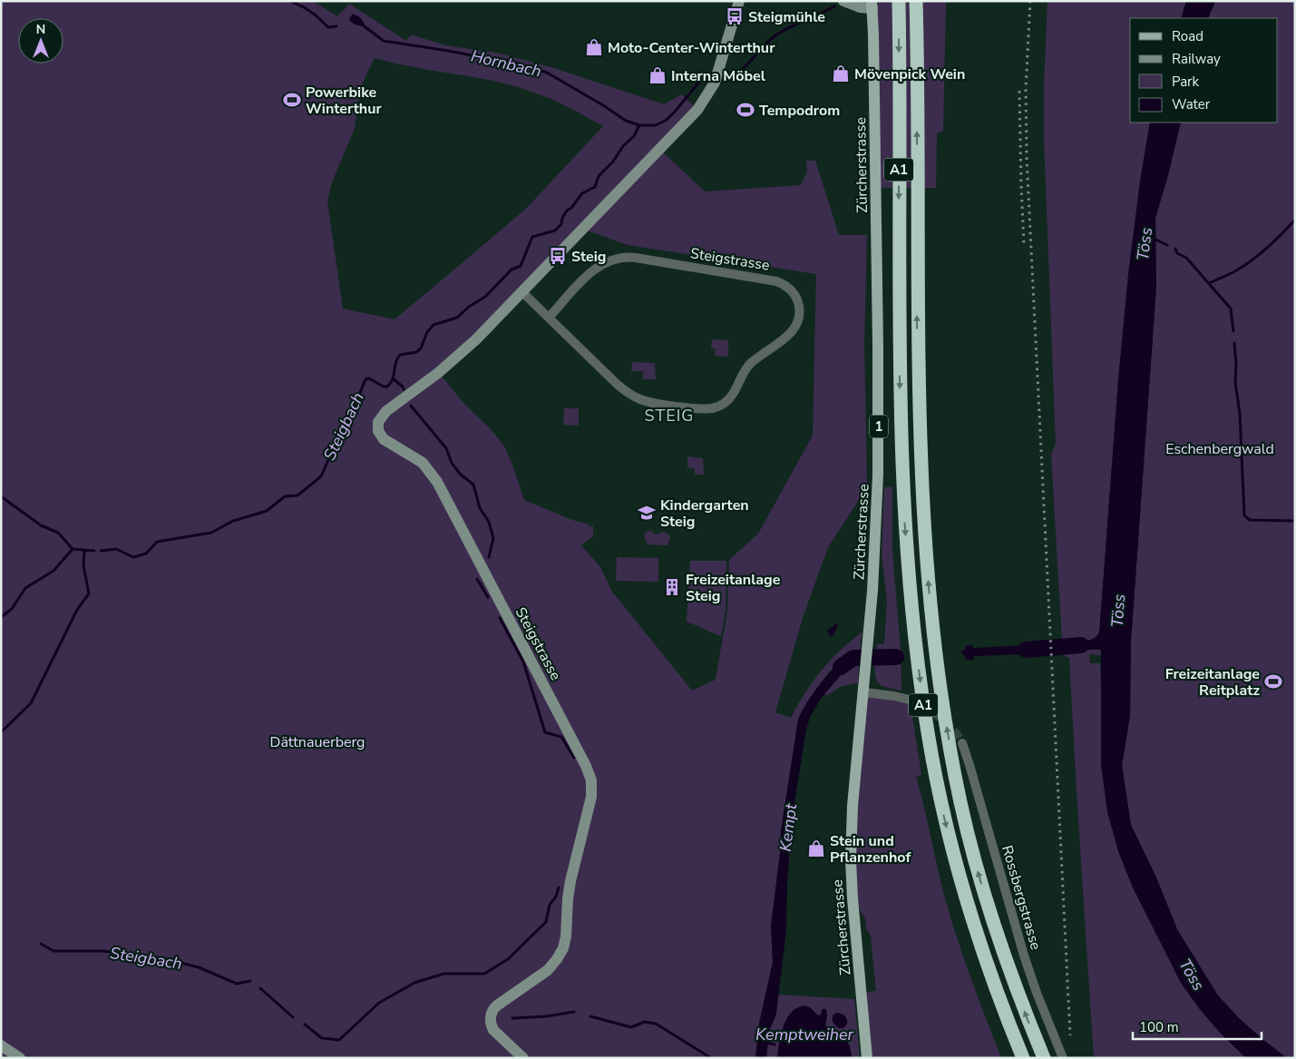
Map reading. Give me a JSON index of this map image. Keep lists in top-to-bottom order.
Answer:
{
  "streets": {
    "highway": ["A1"],
    "main road": ["Zürcherstrasse", "Steigstrasse", "1"],
    "street": ["Rossbergstrasse"]
  },
  "districts": ["STEIG"],
  "water": [
    "Hornbach",
    "Töss",
    "Steigbach",
    "Kempt",
    "Kemptweiher"
  ],
  "parks": ["Eschenbergwald", "Dättnauerberg"],
  "places": {
    "bus stop": ["Steigmühle", "Steig"],
    "shop": [
      "Moto-Center-Winterthur",
      "Mövenpick Wein",
      "Interna Möbel",
      "Stein und Pflanzenhof"
    ],
    "sports": ["Powerbike Winterthur", "Tempodrom", "Freizeitanlage Reitplatz"],
    "school or university": ["Kindergarten Steig"],
    "building": ["Freizeitanlage Steig"]
  },
  "legend": [
    "Road",
    "Railway",
    "Park",
    "Water"
  ],
  "scale_bar": "100 m",
  "north": "top"
}
